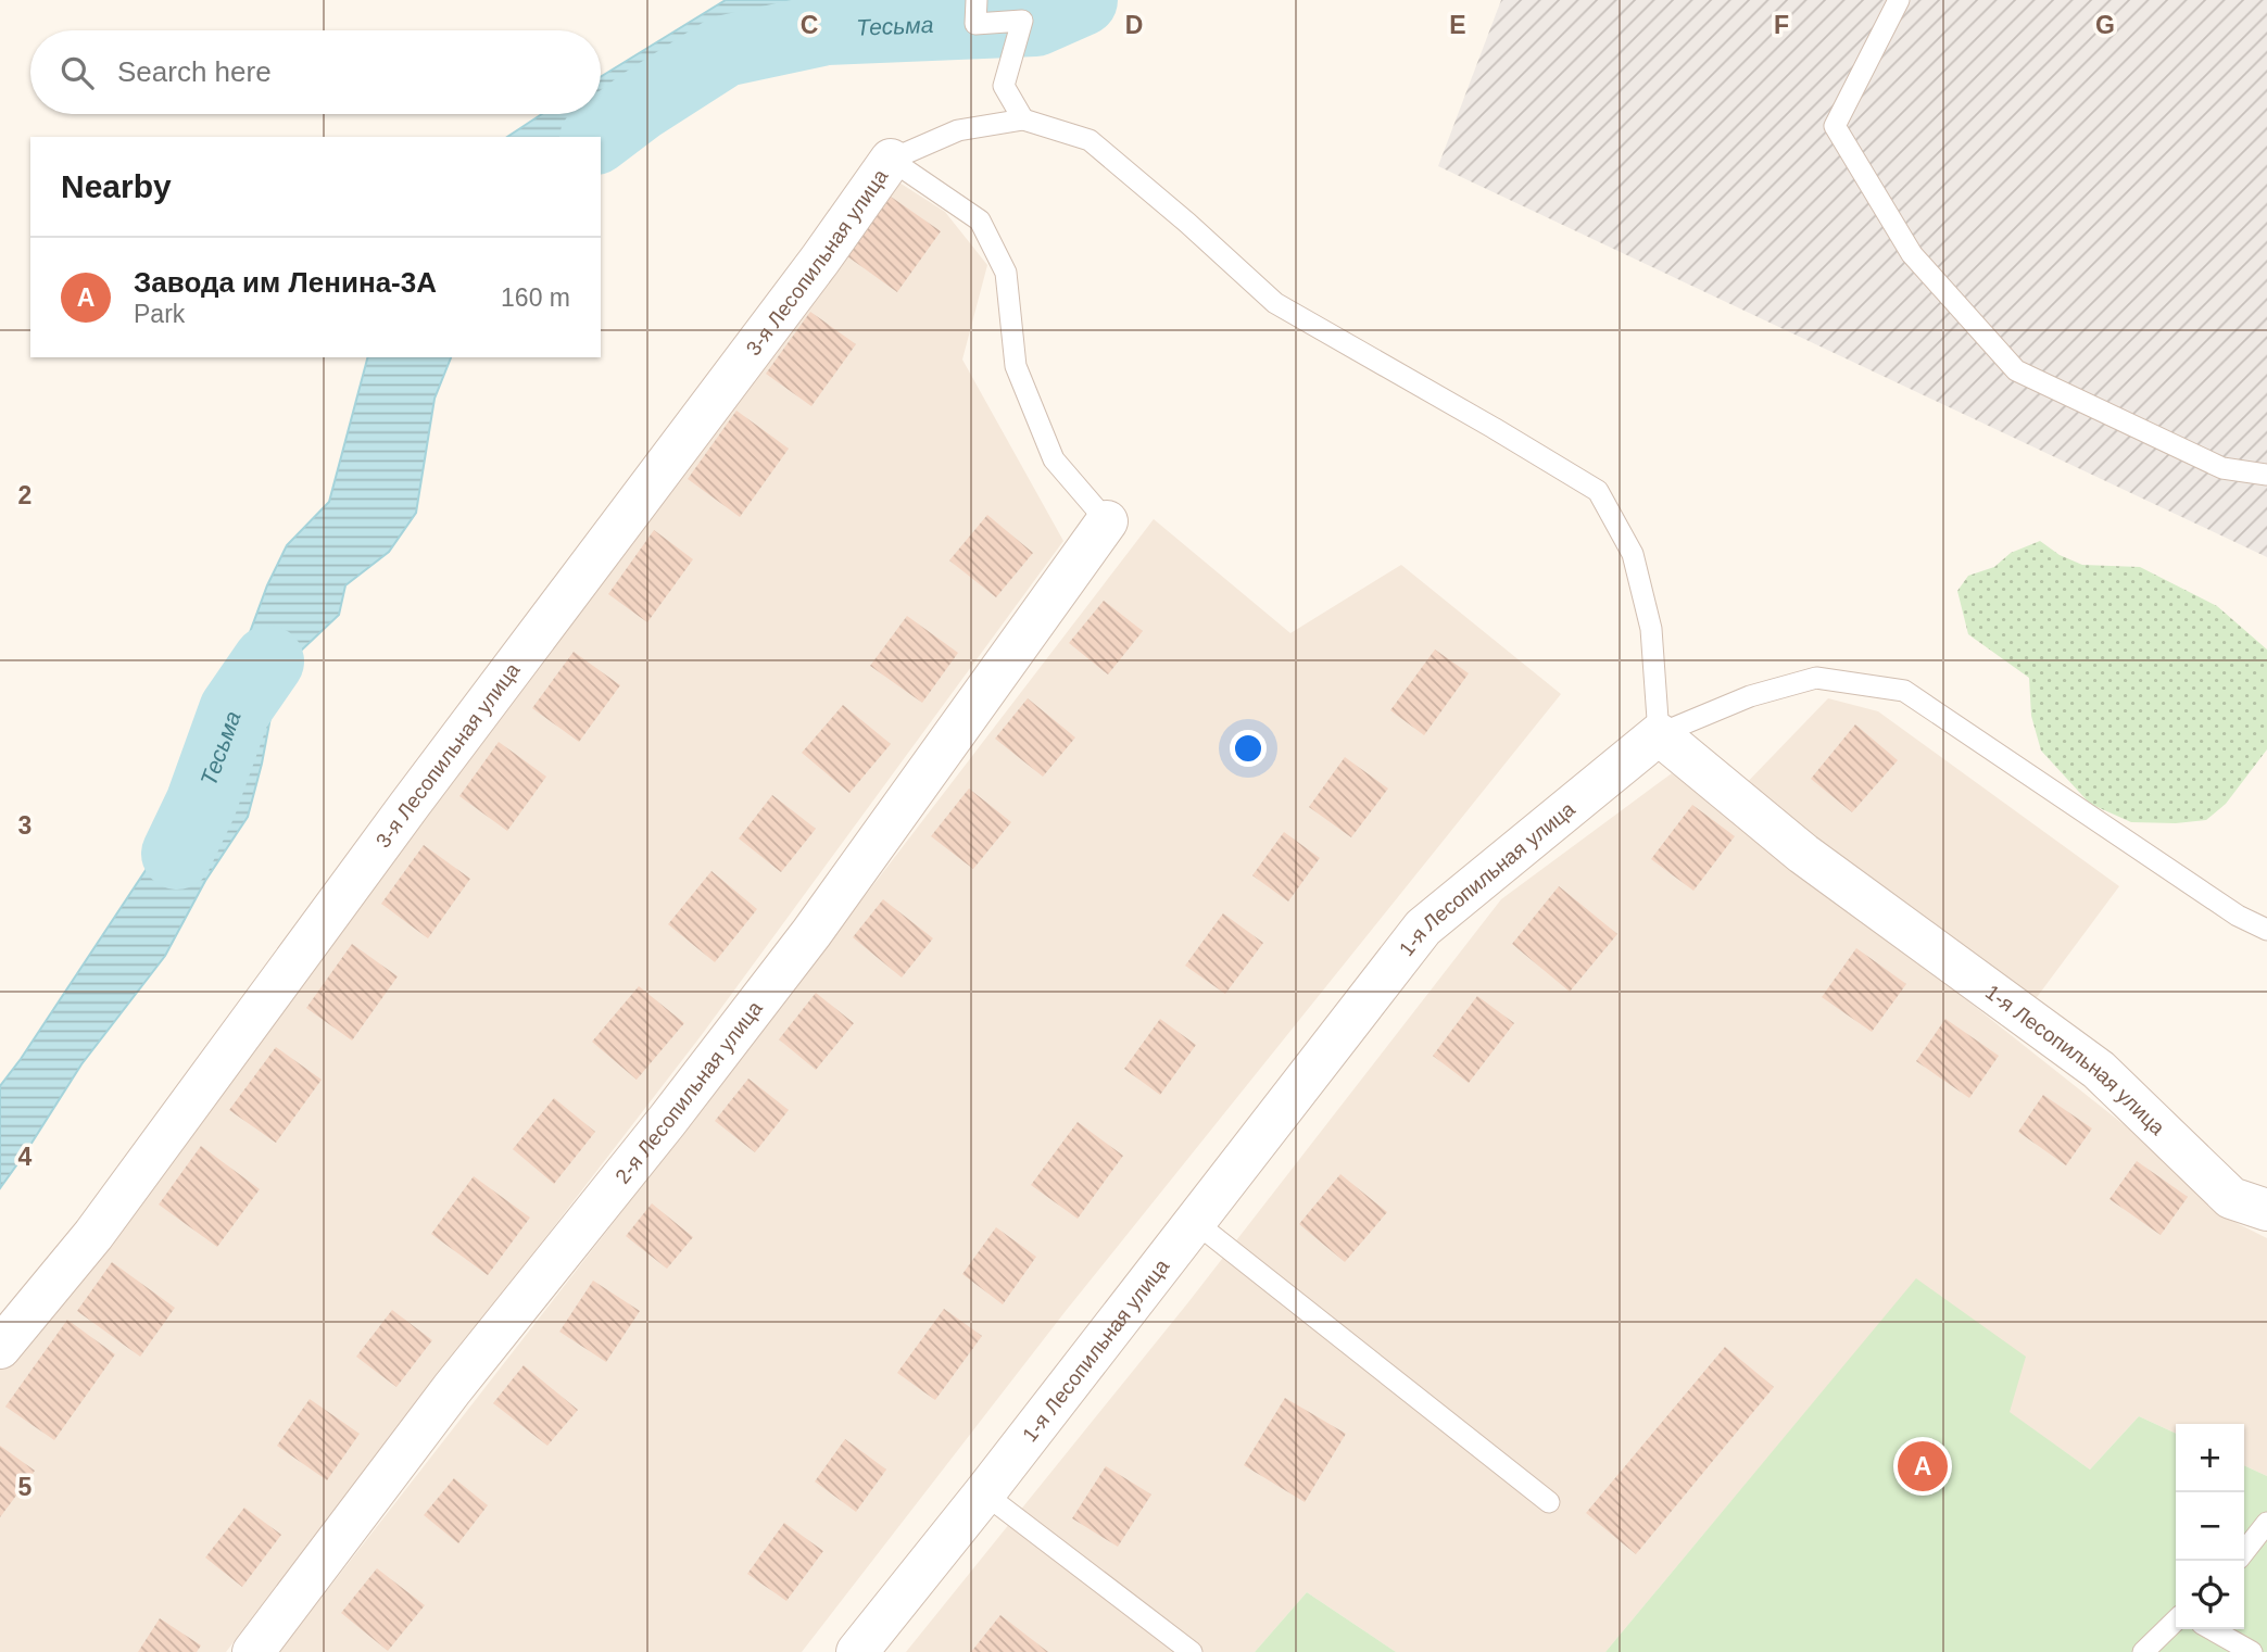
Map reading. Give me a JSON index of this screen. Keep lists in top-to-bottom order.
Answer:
{
  "streets": {
    "street": ["3-я Лесопильная улица", "1-я Лесопильная улица", "2-я Лесопильная улица"]
  },
  "water": ["Тесьма"],
  "page": {
    "search": "Search here",
    "heading": "Nearby",
    "list": [
      {
        "mark": "A",
        "name": "Завода им Ленина-3А",
        "note": "Park",
        "value": "160 m"
      }
    ],
    "map_buttons": ["+", "−"],
    "pins": "A"
  },
  "grid": {
    "columns": [
      "C",
      "D",
      "E",
      "F",
      "G"
    ],
    "rows": [
      "2",
      "3",
      "4",
      "5"
    ]
  }
}
